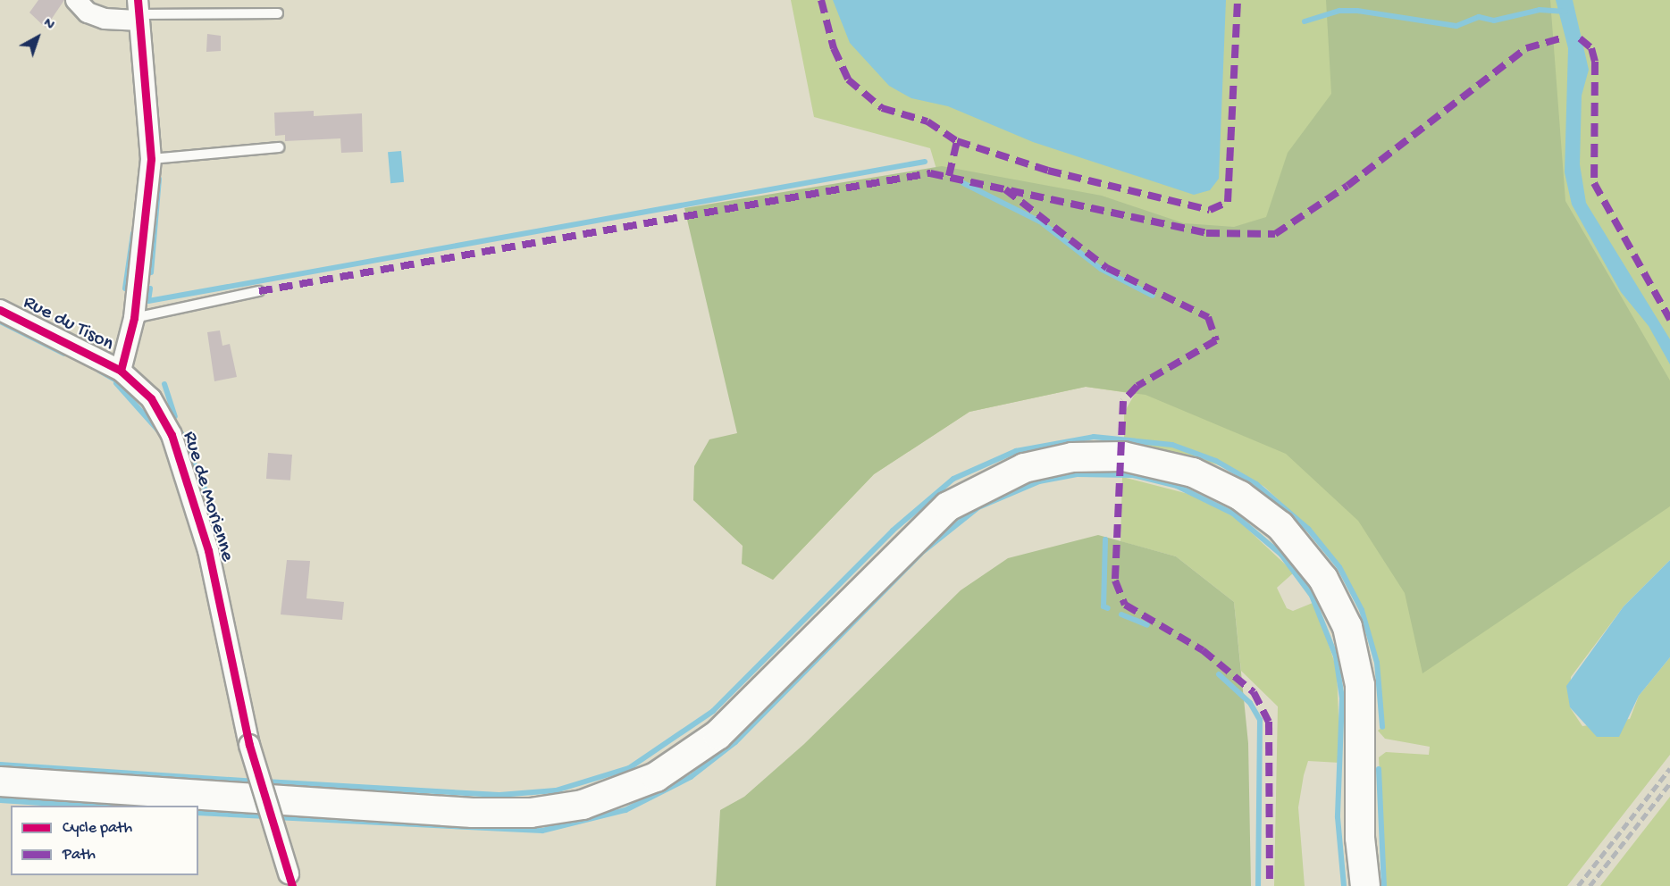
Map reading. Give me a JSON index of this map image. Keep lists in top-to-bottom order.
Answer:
{
  "streets": {
    "street": ["Rue du Tison", "Rue de Morienne"]
  },
  "crossings": [
    ["Rue du Tison", "Rue de Morienne"]
  ],
  "legend": ["Cycle path", "Path"],
  "north": "top right"
}
